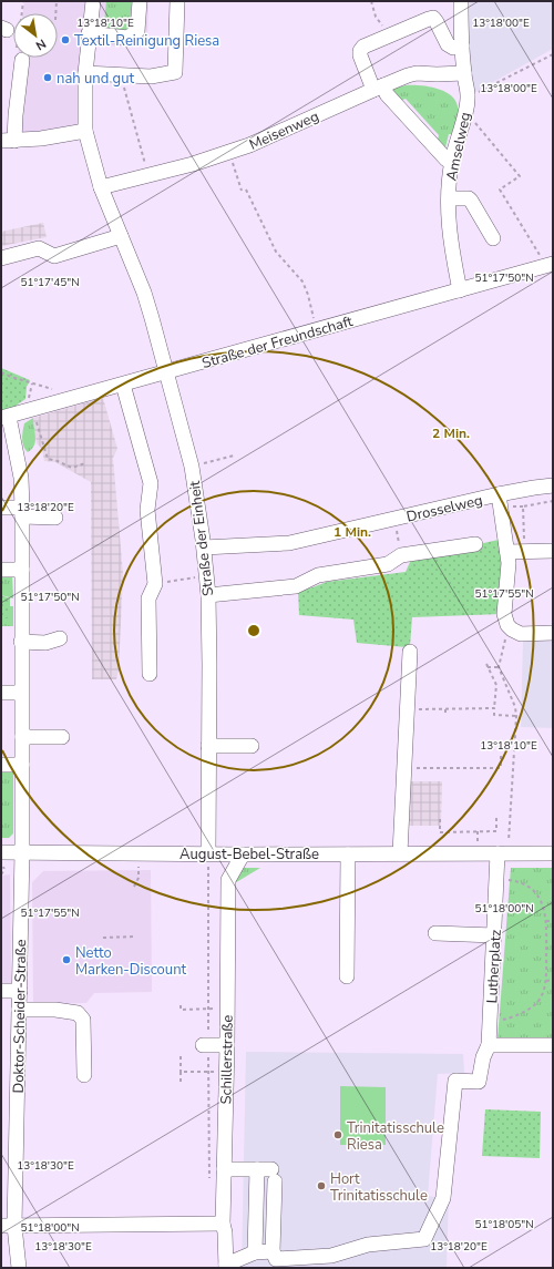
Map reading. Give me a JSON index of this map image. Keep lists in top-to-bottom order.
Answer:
{
  "streets": {
    "street": [
      "Meisenweg",
      "Amselweg",
      "Straße der Freundschaft",
      "Drosselweg",
      "Straße der Einheit",
      "August-Bebel-Straße",
      "Lutherplatz",
      "Doktor-Scheider-Straße",
      "Schillerstraße"
    ]
  },
  "crossings": [
    ["Meisenweg", "Amselweg"],
    ["Meisenweg", "Straße der Einheit"],
    ["Amselweg", "Straße der Freundschaft"],
    ["Straße der Freundschaft", "Straße der Einheit"],
    ["Straße der Freundschaft", "Doktor-Scheider-Straße"],
    ["Drosselweg", "Straße der Einheit"],
    ["Straße der Einheit", "August-Bebel-Straße"],
    ["August-Bebel-Straße", "Lutherplatz"],
    ["August-Bebel-Straße", "Doktor-Scheider-Straße"],
    ["August-Bebel-Straße", "Schillerstraße"]
  ],
  "places": [
    "Textil-Reinigung Riesa",
    "nah und gut",
    "Netto Marken-Discount",
    "Trinitatisschule Riesa",
    "Hort Trinitatisschule"
  ],
  "north": "bottom right",
  "coordinates": [
    "13°18'10\"E",
    "13°18'00\"E",
    "51°17'50\"N",
    "51°17'45\"N",
    "13°18'20\"E",
    "51°17'55\"N",
    "51°18'00\"N",
    "13°18'30\"E",
    "51°18'05\"N"
  ],
  "rings": ["2 Min.", "1 Min."]
}
